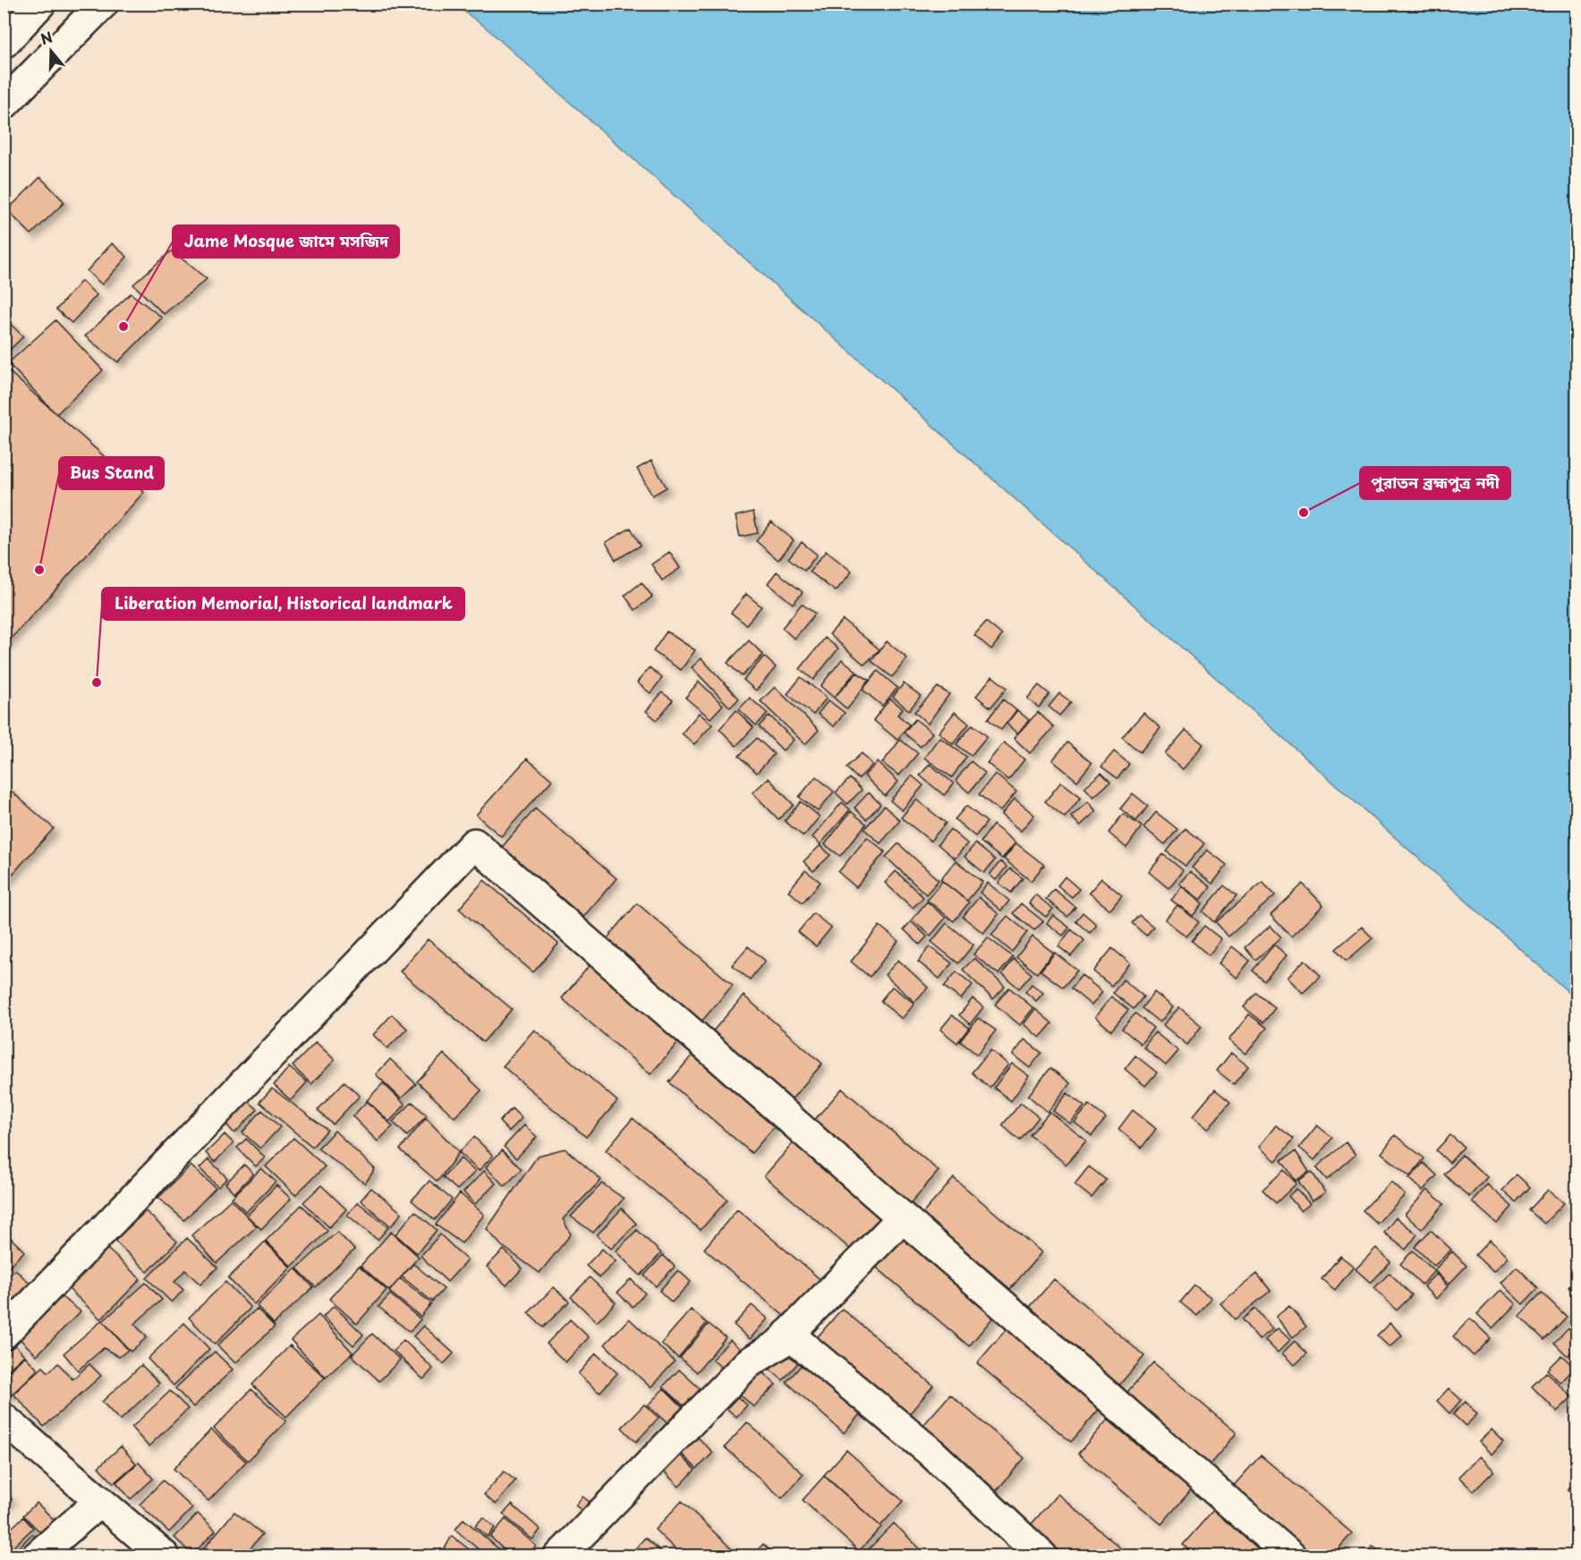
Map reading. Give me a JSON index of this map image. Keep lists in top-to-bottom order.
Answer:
{
  "places": [
    "Jame Mosque জামে মসজিদ",
    "পুরাতন ব্রহ্মপুত্র নদী",
    "Bus Stand",
    "Liberation Memorial, Historical landmark"
  ],
  "north": "top"
}
